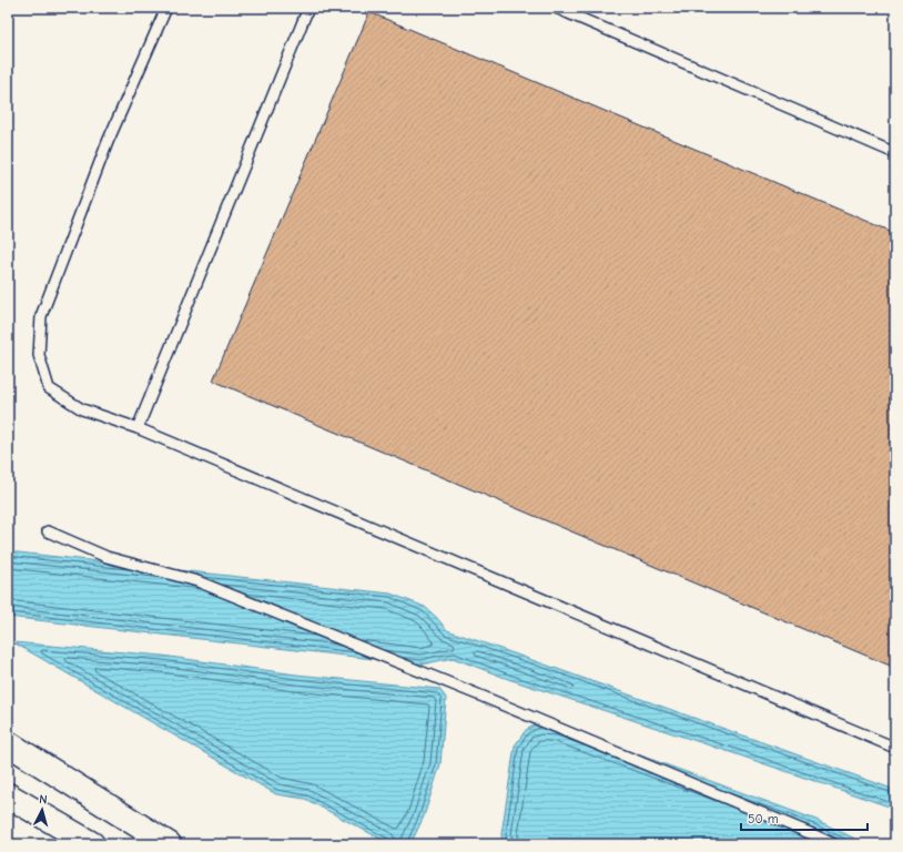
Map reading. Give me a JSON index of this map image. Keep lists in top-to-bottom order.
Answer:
{
  "scale_bar": "50 m",
  "north": "top"
}
